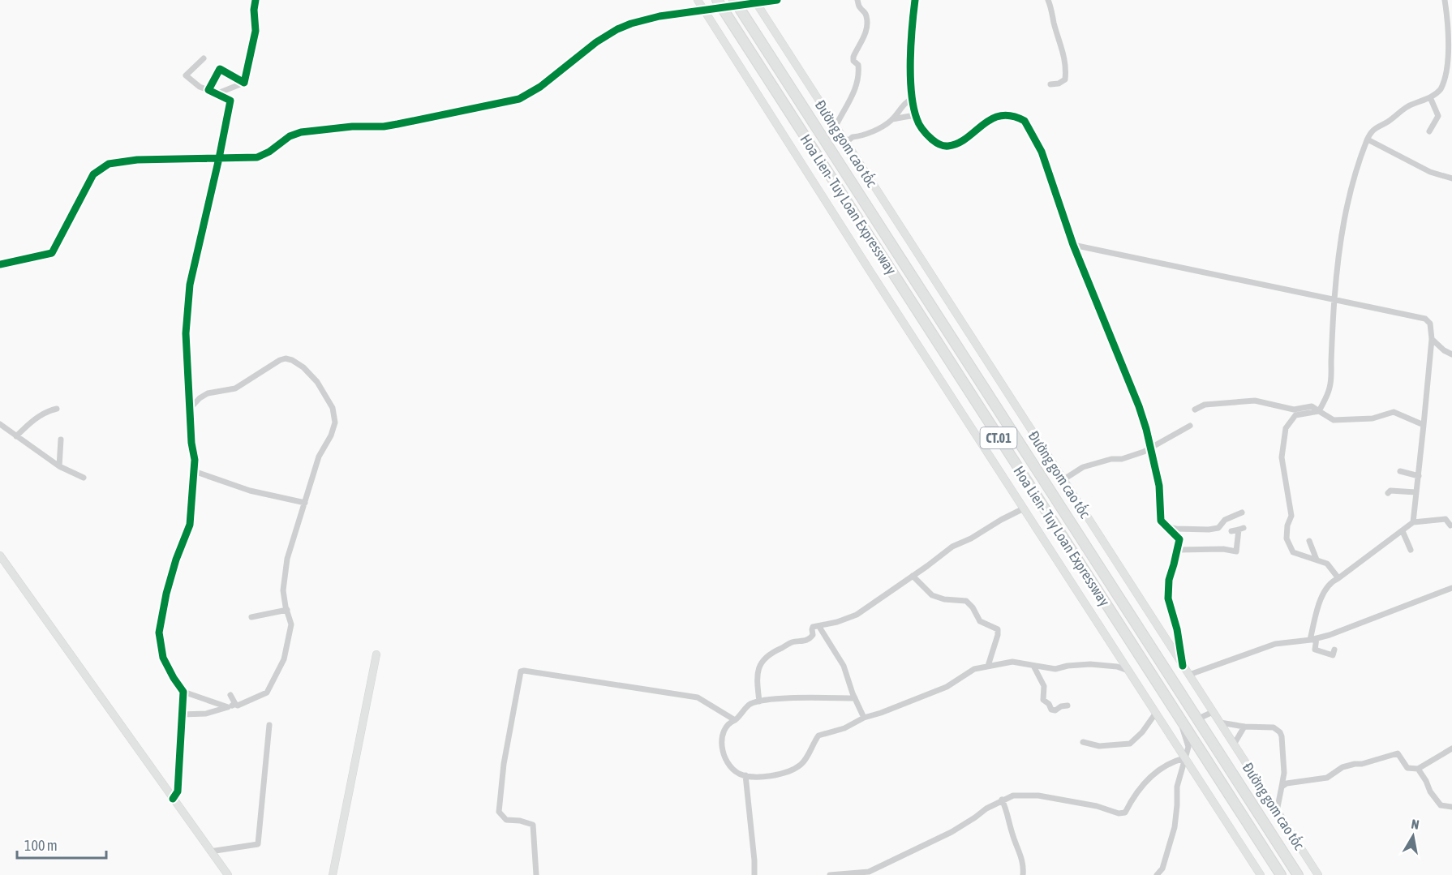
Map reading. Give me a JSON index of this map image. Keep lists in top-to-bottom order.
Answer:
{
  "streets": {
    "highway": ["Hoa Lien- Tuy Loan Expressway", "CT.01"],
    "main road": ["Đường gom cao tốc"]
  },
  "scale_bar": "100 m",
  "north": "top"
}
